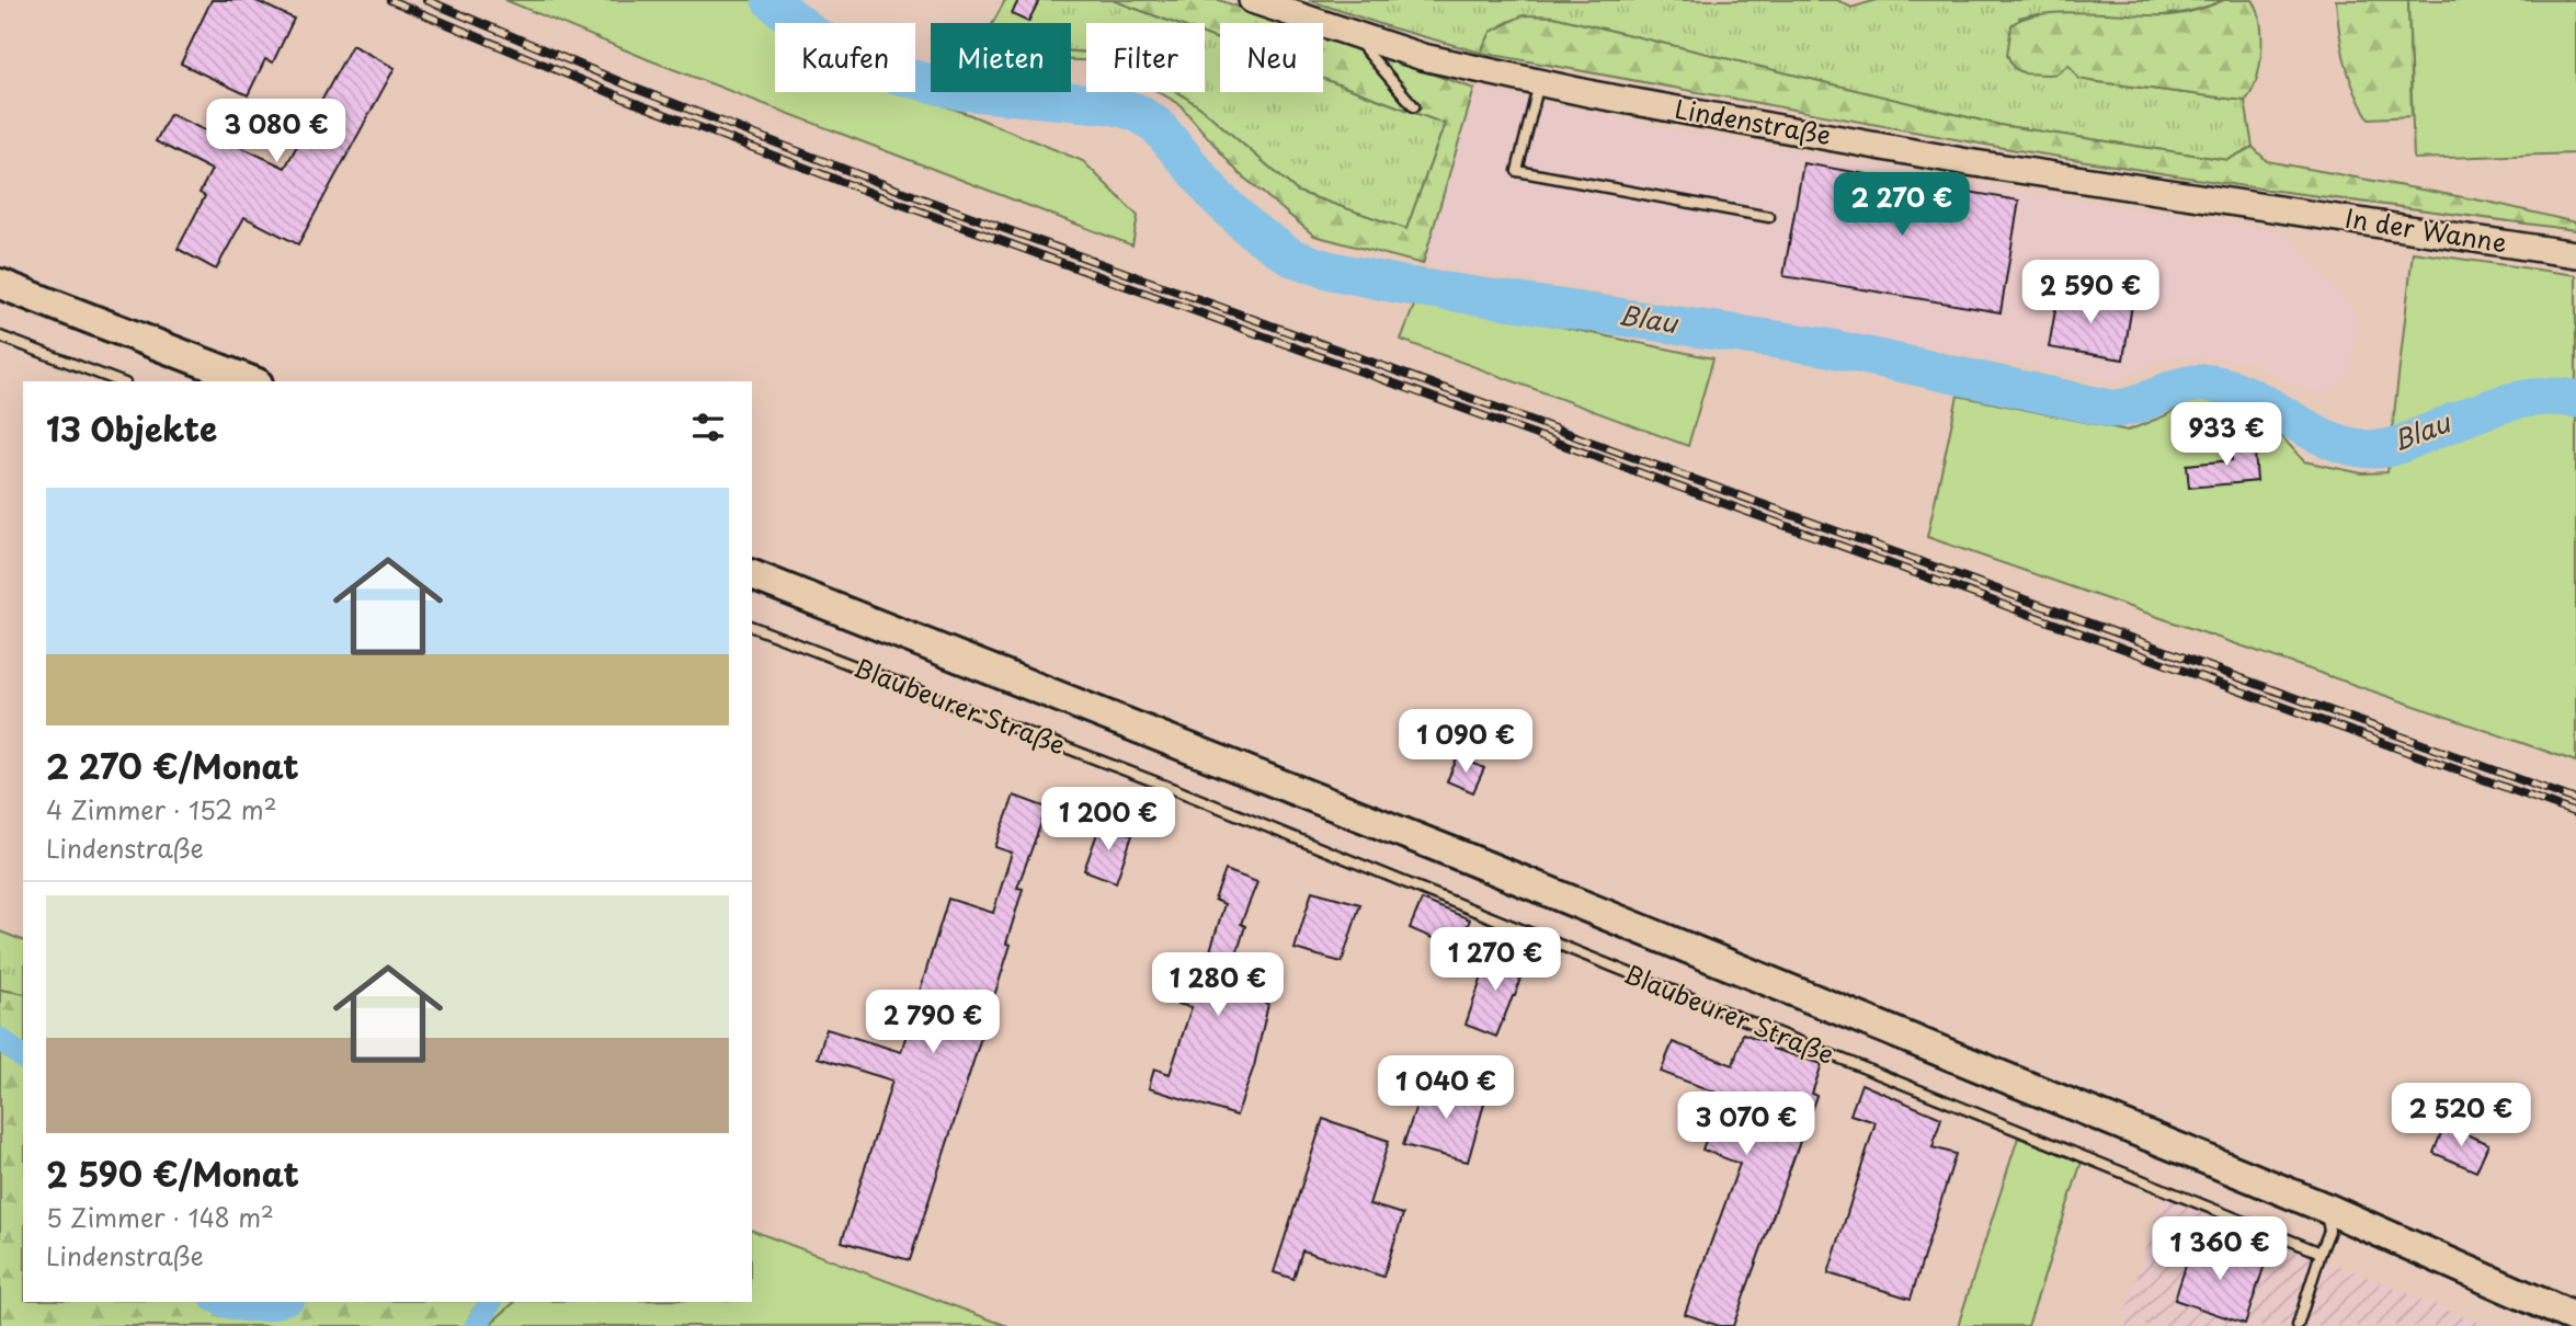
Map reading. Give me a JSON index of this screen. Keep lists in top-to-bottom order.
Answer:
{
  "streets": {
    "main road": ["Blaubeurer Straße"],
    "street": ["Lindenstraße", "In der Wanne"]
  },
  "crossings": [
    ["Lindenstraße", "In der Wanne"]
  ],
  "water": ["Blau"],
  "page": {
    "chip": [
      "Kaufen",
      "Mieten",
      "Filter",
      "Neu"
    ],
    "price": [
      "3 080 €",
      "2 270 €",
      "2 590 €",
      "933 €",
      "1 090 €",
      "1 200 €",
      "1 270 €",
      "1 280 €",
      "2 790 €",
      "1 040 €",
      "2 520 €",
      "3 070 €",
      "1 360 €"
    ],
    "heading": "13 Objekte",
    "list": [
      {
        "name": "2 270 €/Monat",
        "note": "4 Zimmer · 152 m² · Lindenstraße"
      },
      {
        "name": "2 590 €/Monat",
        "note": "5 Zimmer · 148 m² · Lindenstraße"
      }
    ]
  }
}
